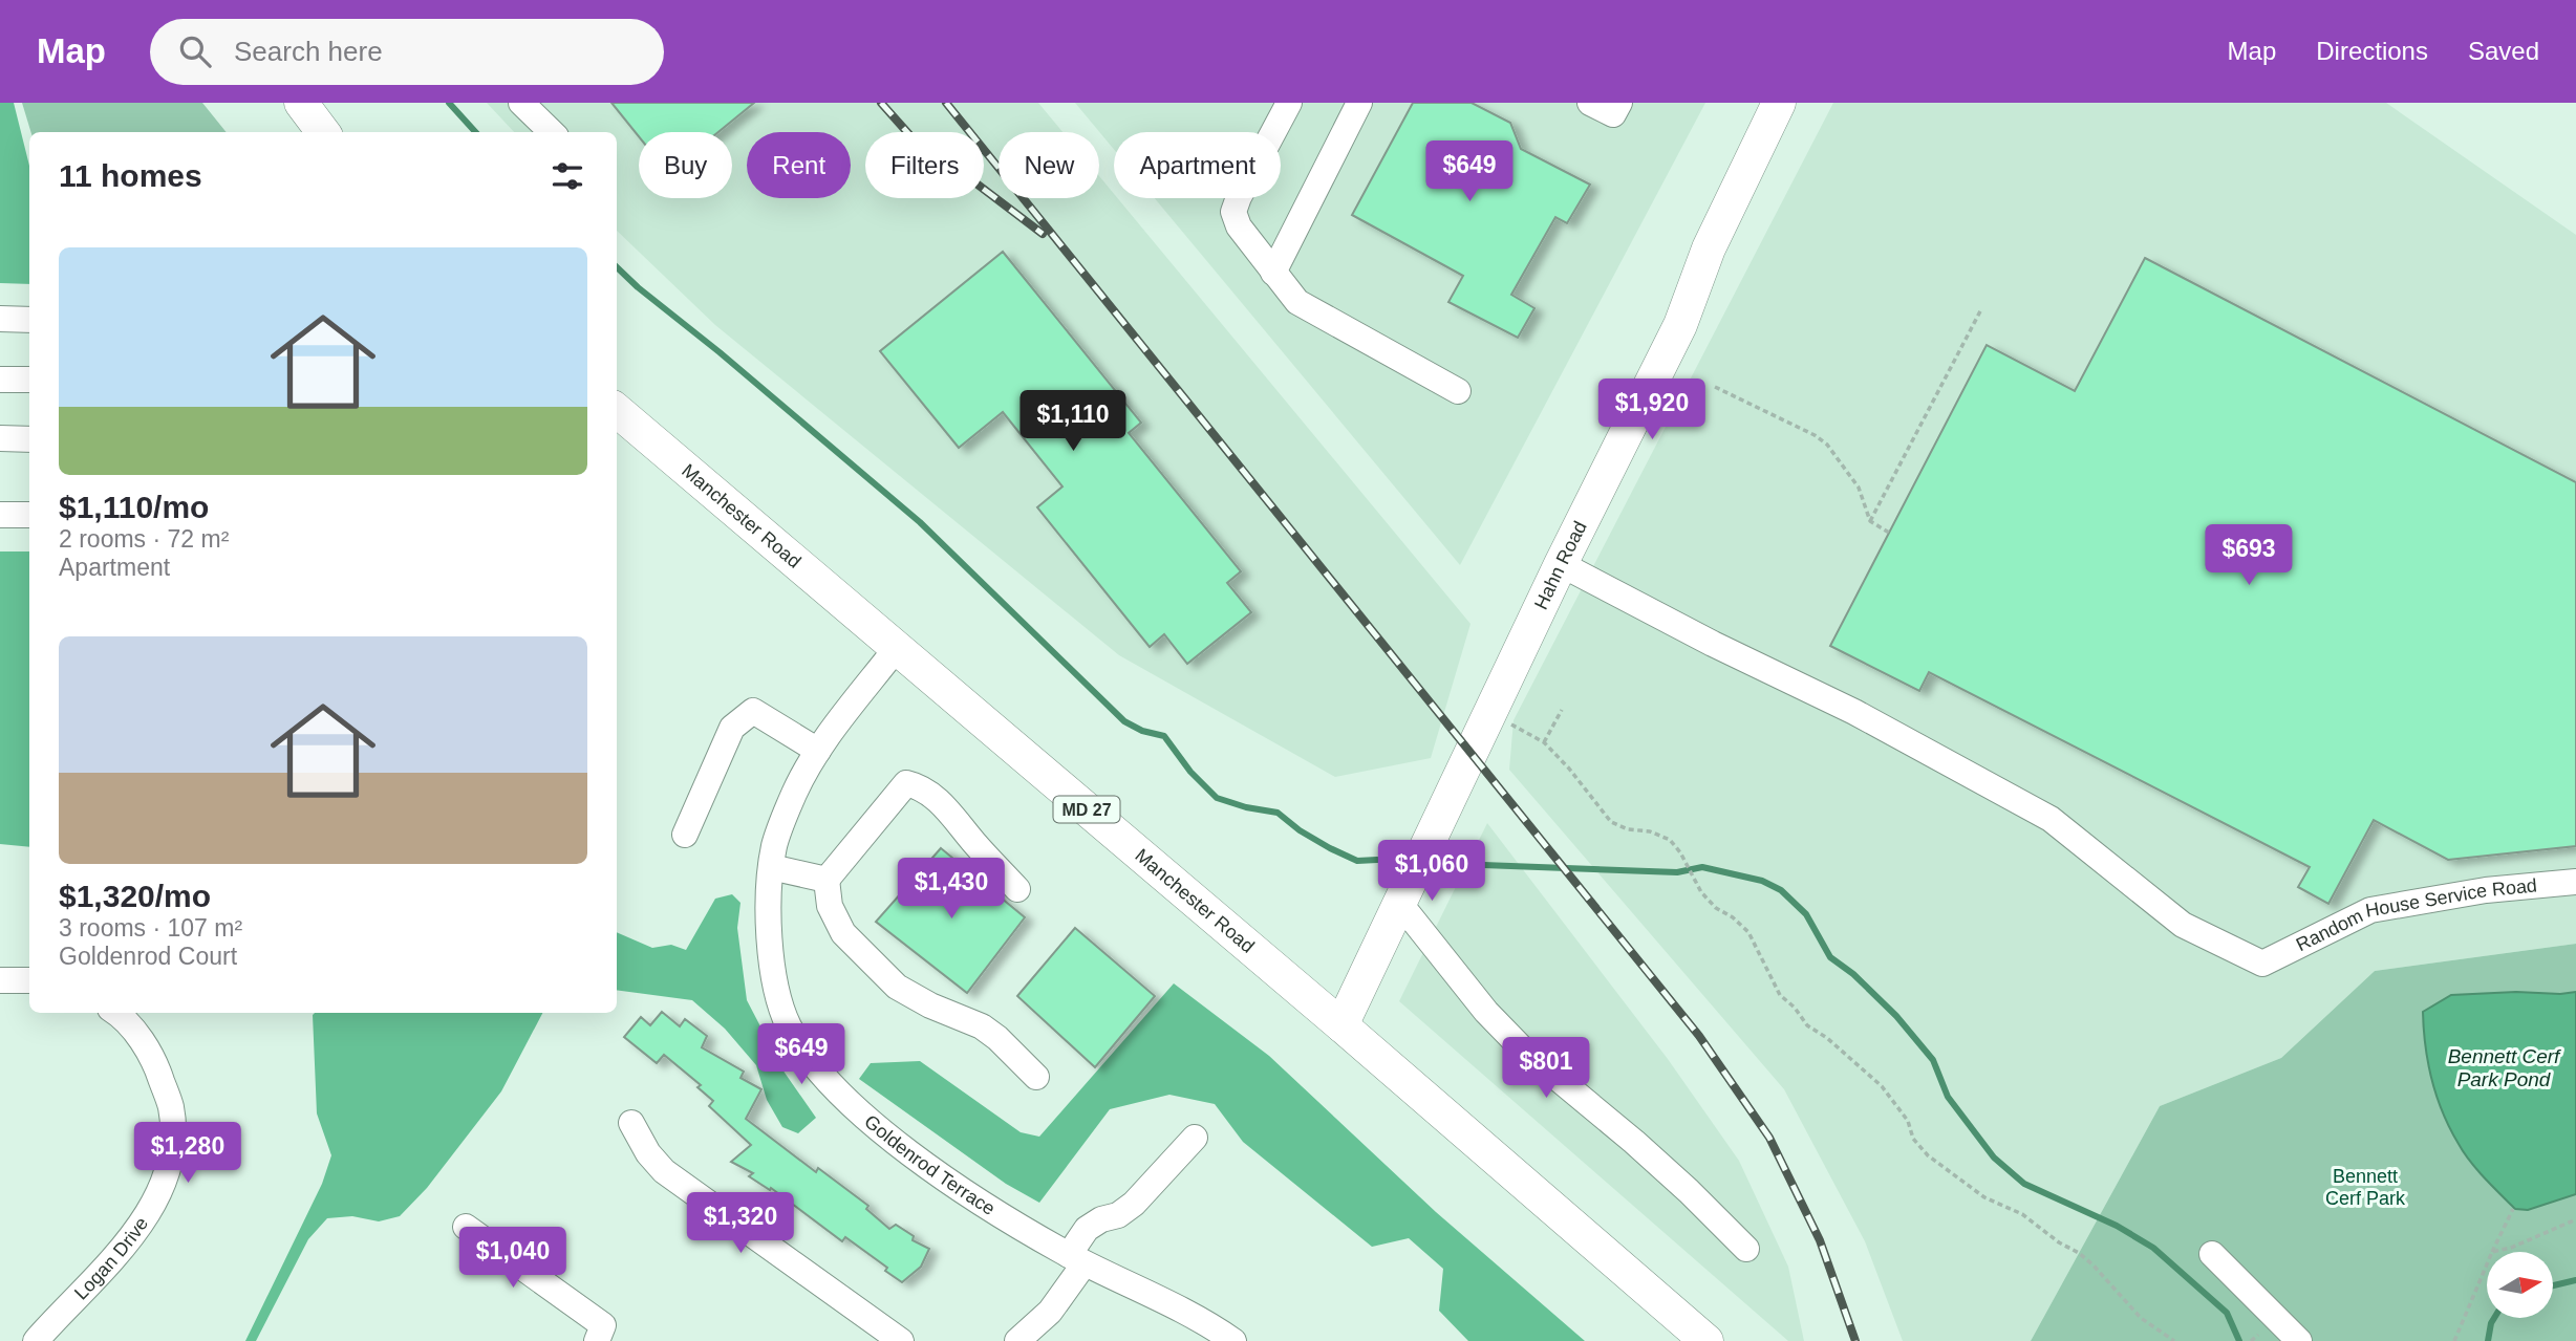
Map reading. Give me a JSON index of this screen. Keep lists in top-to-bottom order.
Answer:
{
  "streets": {
    "main road": ["Manchester Road", "Hahn Road", "MD 27"],
    "street": ["Random House Service Road", "Goldenrod Terrace", "Logan Drive"]
  },
  "crossings": [
    ["Manchester Road", "Hahn Road"],
    ["Manchester Road", "Goldenrod Terrace"],
    ["Hahn Road", "Random House Service Road"]
  ],
  "water": ["Bennett Cerf Park Pond"],
  "parks": ["Bennett Cerf Park"],
  "north": "right",
  "page": {
    "header": "Map",
    "search": "Search here",
    "nav": ["Map", "Directions", "Saved"],
    "chip": [
      "Buy",
      "Rent",
      "Filters",
      "New",
      "Apartment"
    ],
    "heading": "11 homes",
    "price": [
      "$649",
      "$1,920",
      "$1,110",
      "$693",
      "$1,060",
      "$1,430",
      "$649",
      "$801",
      "$1,280",
      "$1,320",
      "$1,040"
    ],
    "list": [
      {
        "name": "$1,110/mo",
        "note": "2 rooms · 72 m² · Apartment"
      },
      {
        "name": "$1,320/mo",
        "note": "3 rooms · 107 m² · Goldenrod Court"
      }
    ]
  }
}
